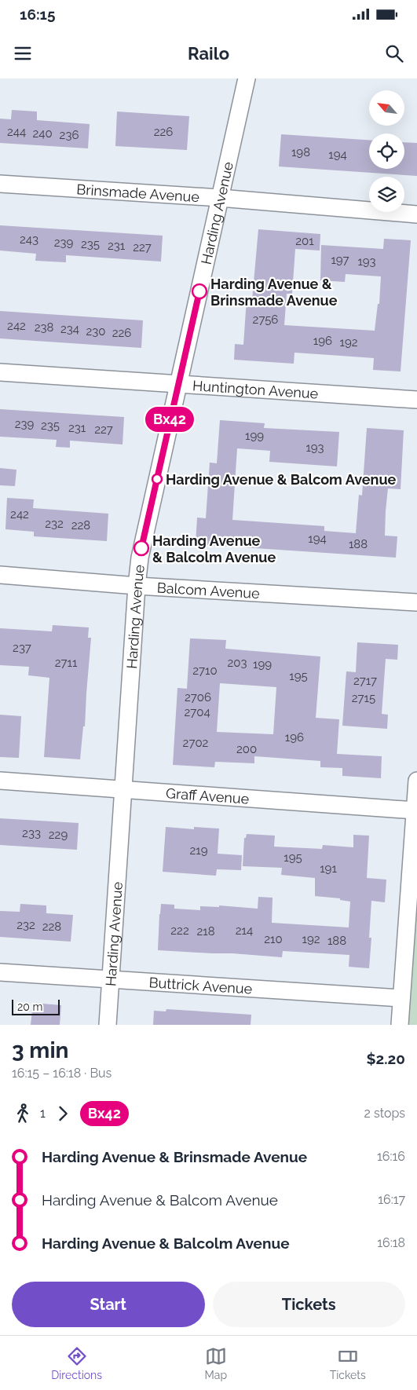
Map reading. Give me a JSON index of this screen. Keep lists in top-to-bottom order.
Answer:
{
  "streets": {
    "street": [
      "Brinsmade Avenue",
      "Harding Avenue",
      "Huntington Avenue",
      "Balcom Avenue",
      "Graff Avenue",
      "Buttrick Avenue"
    ]
  },
  "crossings": [
    ["Brinsmade Avenue", "Harding Avenue"],
    ["Harding Avenue", "Huntington Avenue"],
    ["Harding Avenue", "Balcom Avenue"],
    ["Harding Avenue", "Graff Avenue"],
    ["Harding Avenue", "Buttrick Avenue"]
  ],
  "places": ["Harding Avenue & Brinsmade Avenue", "Harding Avenue & Balcom Avenue", "Harding Avenue & Balcolm Avenue"],
  "lines": ["bus line Bx42"],
  "house_numbers": [
    "244",
    "226",
    "240",
    "236",
    "198",
    "194",
    "243",
    "201",
    "239",
    "235",
    "231",
    "227",
    "197",
    "193",
    "2756",
    "242",
    "238",
    "234",
    "230",
    "226",
    "196",
    "192",
    "239",
    "235",
    "231",
    "227",
    "199",
    "193",
    "242",
    "232",
    "228",
    "194",
    "188",
    "237",
    "2711",
    "203",
    "199",
    "2710",
    "195",
    "2717",
    "2706",
    "2715",
    "2704",
    "196",
    "2702",
    "200",
    "233",
    "229",
    "219",
    "195",
    "191",
    "232",
    "228",
    "222",
    "214",
    "218",
    "210",
    "192",
    "188"
  ],
  "scale_bar": "20 m",
  "north": "top left",
  "page": {
    "status": "16:15",
    "header": "Railo",
    "on_map": "Bx42",
    "scale": "20 m",
    "heading": ["3 min", "16:15 – 16:18 · Bus", "$2.20"],
    "legs": ["1", "Bx42", "2 stops"],
    "list": [
      {
        "name": "Harding Avenue & Brinsmade Avenue",
        "value": "16:16"
      },
      {
        "name": "Harding Avenue & Balcom Avenue",
        "value": "16:17"
      },
      {
        "name": "Harding Avenue & Balcolm Avenue",
        "value": "16:18"
      }
    ],
    "buttons": ["Start", "Tickets"],
    "tabs": ["Directions", "Map", "Tickets"]
  }
}
